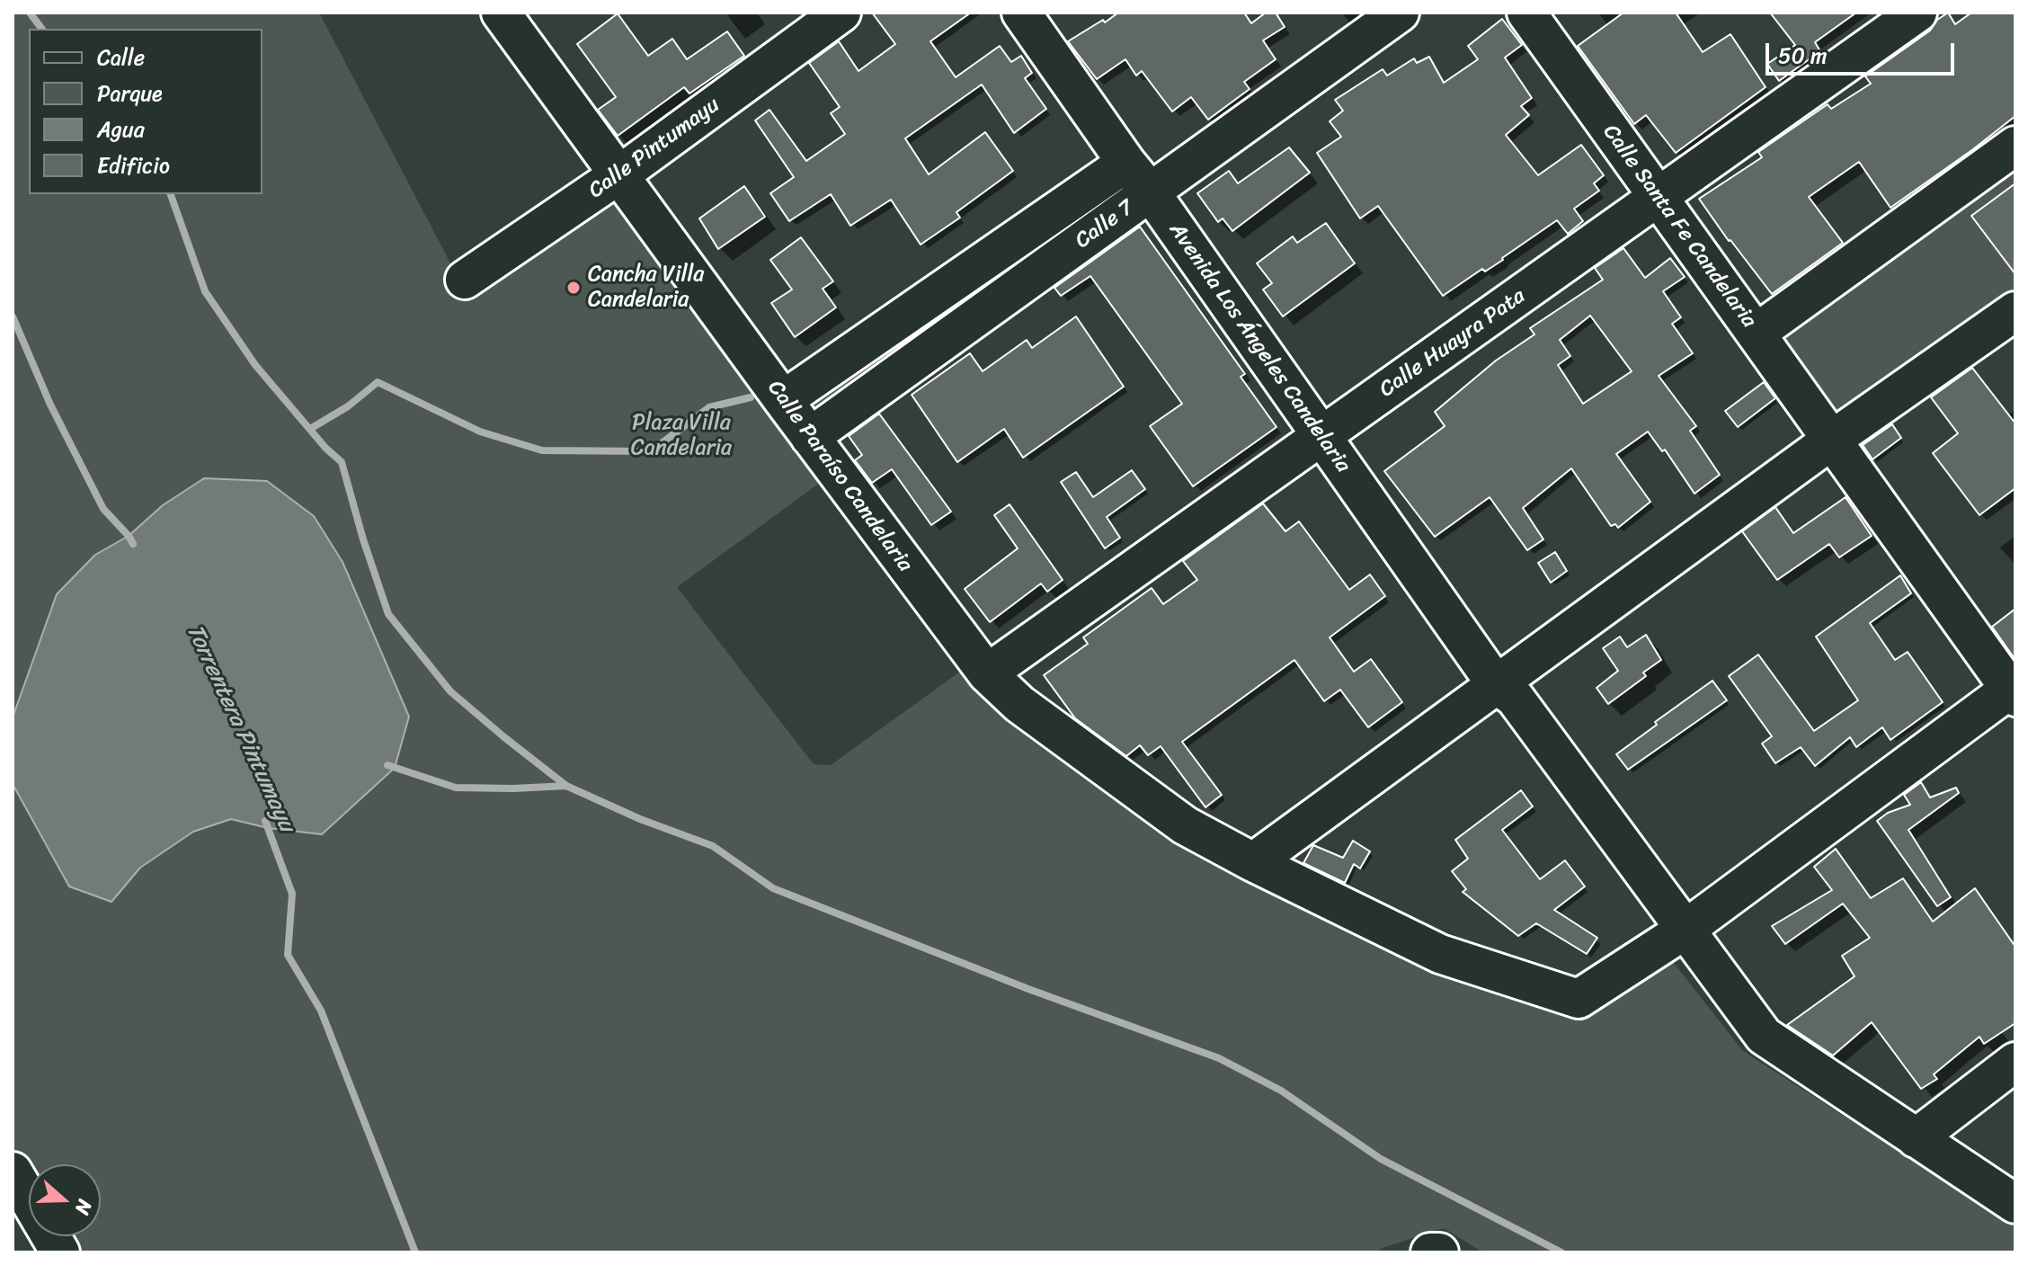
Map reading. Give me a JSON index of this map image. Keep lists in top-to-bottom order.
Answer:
{
  "streets": {
    "street": [
      "Calle Pintumayu",
      "Calle 7",
      "Calle Santa Fe Candelaria",
      "Calle Huayra Pata",
      "Avenida Los Ángeles Candelaria",
      "Calle Paraíso Candelaria"
    ]
  },
  "crossings": [
    ["Calle Pintumayu", "Calle Paraíso Candelaria"],
    ["Calle 7", "Avenida Los Ángeles Candelaria"],
    ["Calle 7", "Calle Paraíso Candelaria"],
    ["Calle Santa Fe Candelaria", "Calle Huayra Pata"],
    ["Calle Huayra Pata", "Avenida Los Ángeles Candelaria"],
    ["Calle Huayra Pata", "Calle Paraíso Candelaria"],
    ["Avenida Los Ángeles Candelaria", "Calle Paraíso Candelaria"]
  ],
  "water": ["Torrentera Pintumayu"],
  "parks": ["Plaza Villa Candelaria"],
  "places": ["Cancha Villa Candelaria"],
  "legend": [
    "Calle",
    "Parque",
    "Agua",
    "Edificio"
  ],
  "scale_bar": "50 m",
  "north": "right"
}
